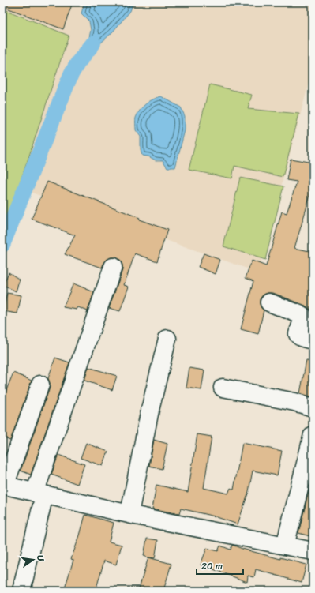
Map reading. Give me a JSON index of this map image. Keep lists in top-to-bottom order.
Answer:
{
  "scale_bar": "20 m",
  "north": "right"
}
